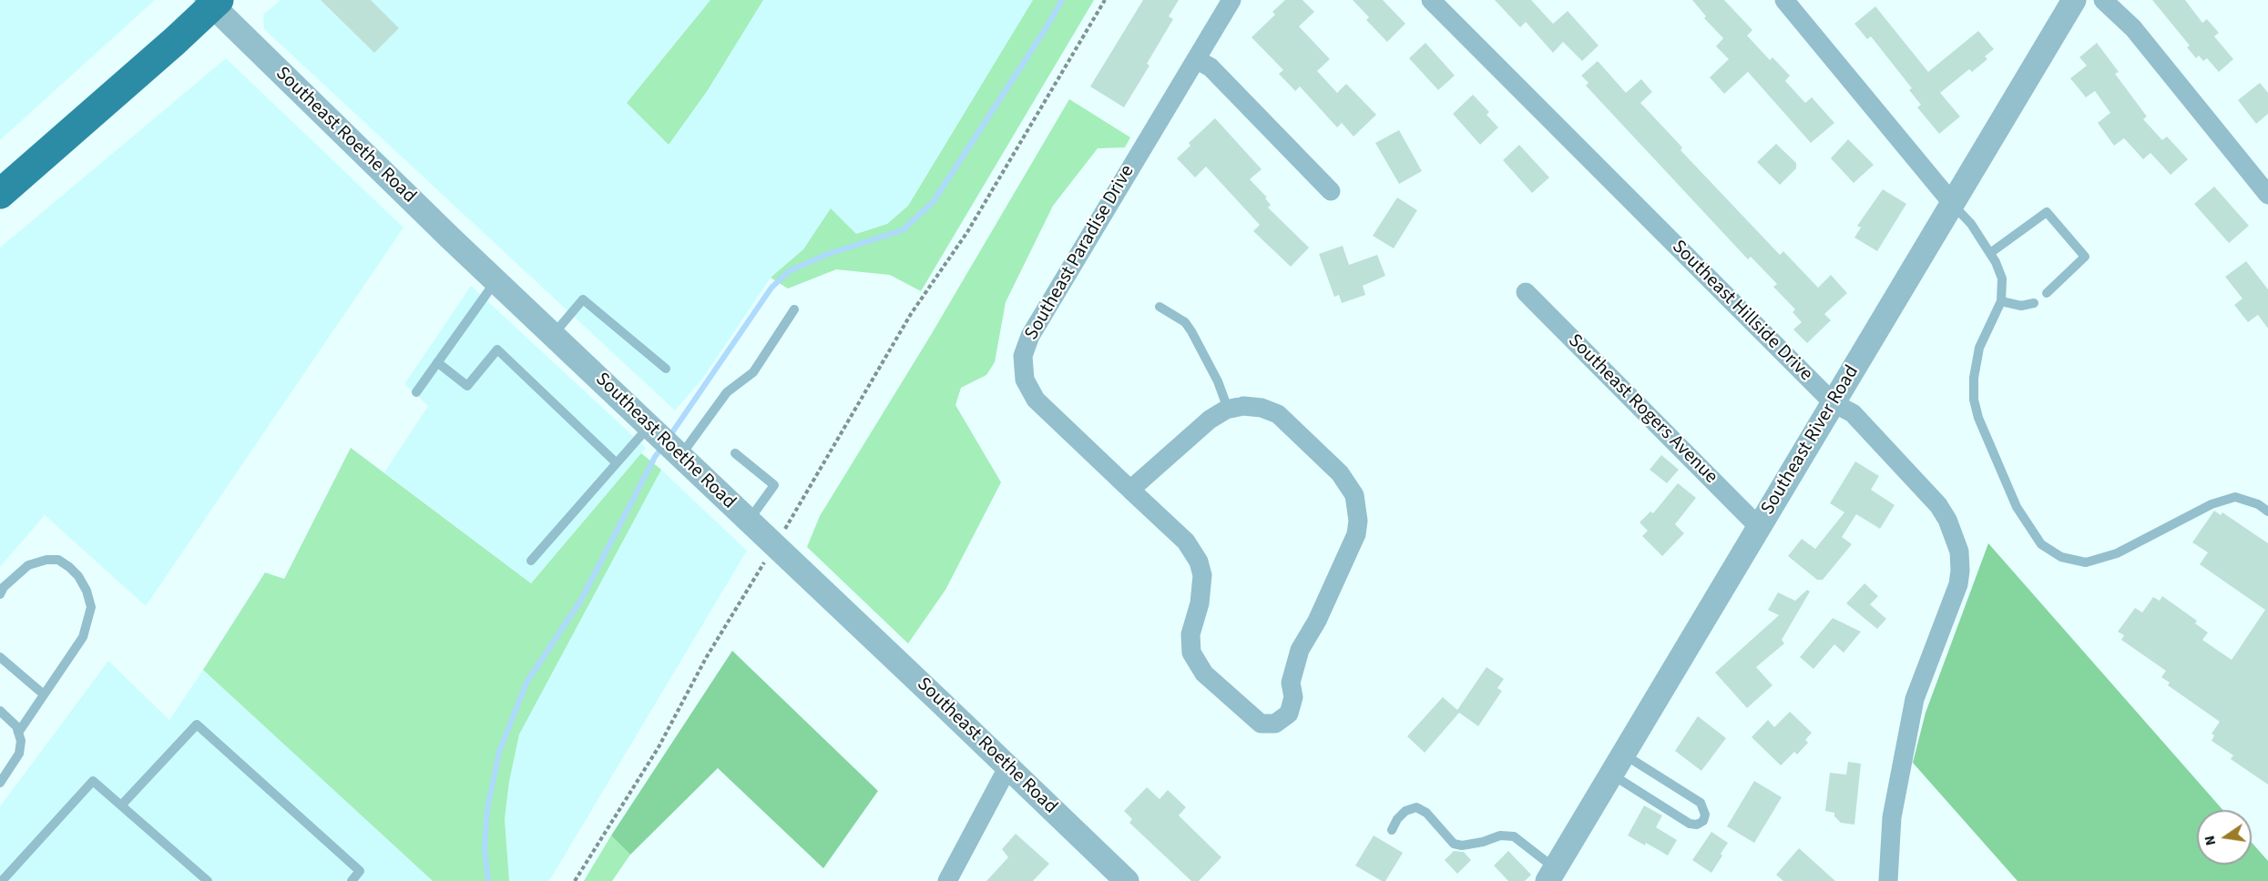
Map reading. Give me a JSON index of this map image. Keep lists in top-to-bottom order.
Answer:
{
  "streets": {
    "street": [
      "Southeast Roethe Road",
      "Southeast Paradise Drive",
      "Southeast Hillside Drive",
      "Southeast Rogers Avenue",
      "Southeast River Road"
    ]
  },
  "crossings": [
    ["Southeast Hillside Drive", "Southeast River Road"],
    ["Southeast Rogers Avenue", "Southeast River Road"]
  ],
  "north": "left"
}
